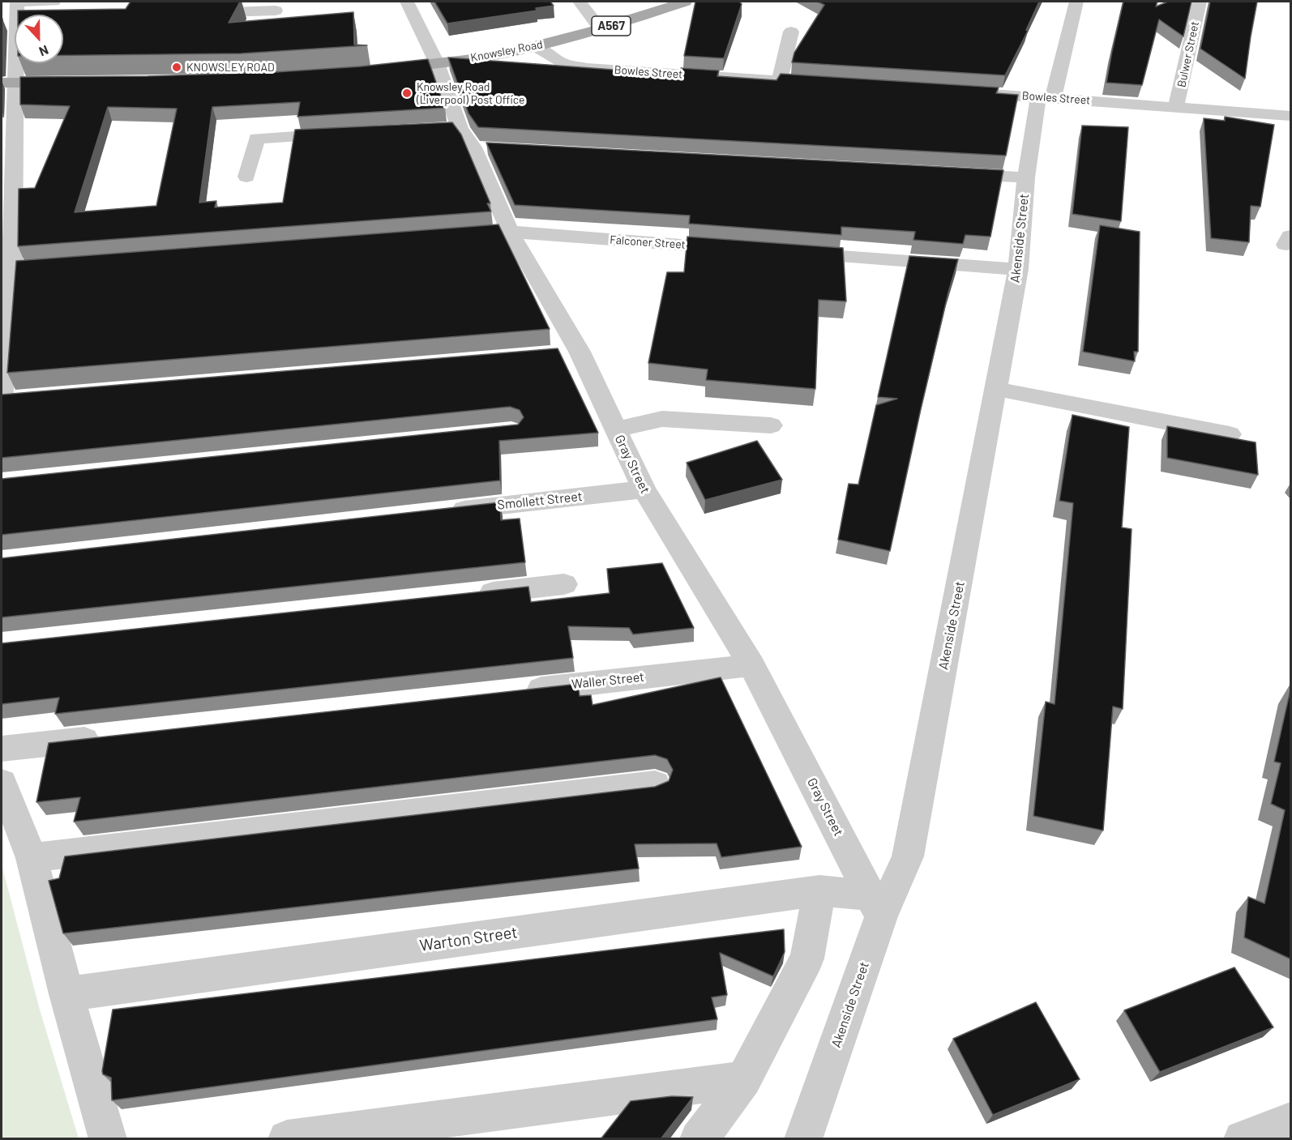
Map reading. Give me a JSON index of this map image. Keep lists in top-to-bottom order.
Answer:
{
  "streets": {
    "main road": ["A567", "Knowsley Road"],
    "street": [
      "Bulwer Street",
      "Bowles Street",
      "Akenside Street",
      "Falconer Street",
      "Gray Street",
      "Smollett Street",
      "Waller Street",
      "Warton Street"
    ]
  },
  "crossings": [
    ["Knowsley Road", "Bowles Street"],
    ["Knowsley Road", "Gray Street"],
    ["Bulwer Street", "Bowles Street"],
    ["Bowles Street", "Akenside Street"],
    ["Akenside Street", "Gray Street"],
    ["Akenside Street", "Warton Street"],
    ["Falconer Street", "Gray Street"],
    ["Gray Street", "Smollett Street"],
    ["Gray Street", "Waller Street"],
    ["Gray Street", "Warton Street"]
  ],
  "places": ["KNOWSLEY ROAD", "Knowsley Road (Liverpool) Post Office"],
  "north": "bottom"
}
